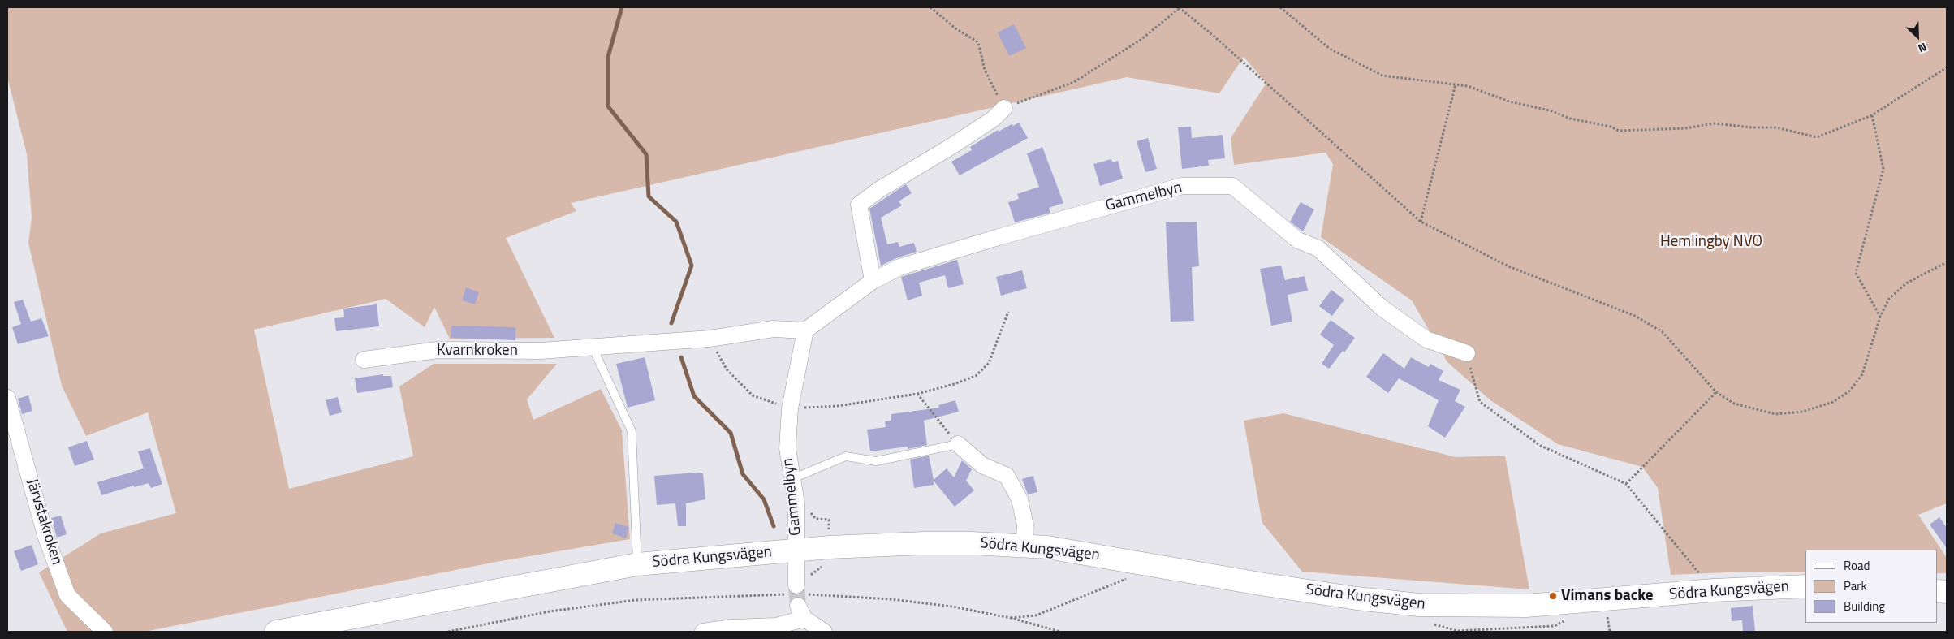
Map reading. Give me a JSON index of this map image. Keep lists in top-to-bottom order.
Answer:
{
  "streets": {
    "main road": ["Södra Kungsvägen"],
    "street": ["Gammelbyn", "Kvarnkroken", "Järvstakroken"]
  },
  "crossings": [
    ["Gammelbyn", "Kvarnkroken"],
    ["Gammelbyn", "Södra Kungsvägen"]
  ],
  "parks": ["Hemlingby NVO"],
  "places": ["Vimans backe"],
  "legend": ["Road", "Park", "Building"],
  "north": "bottom right"
}
